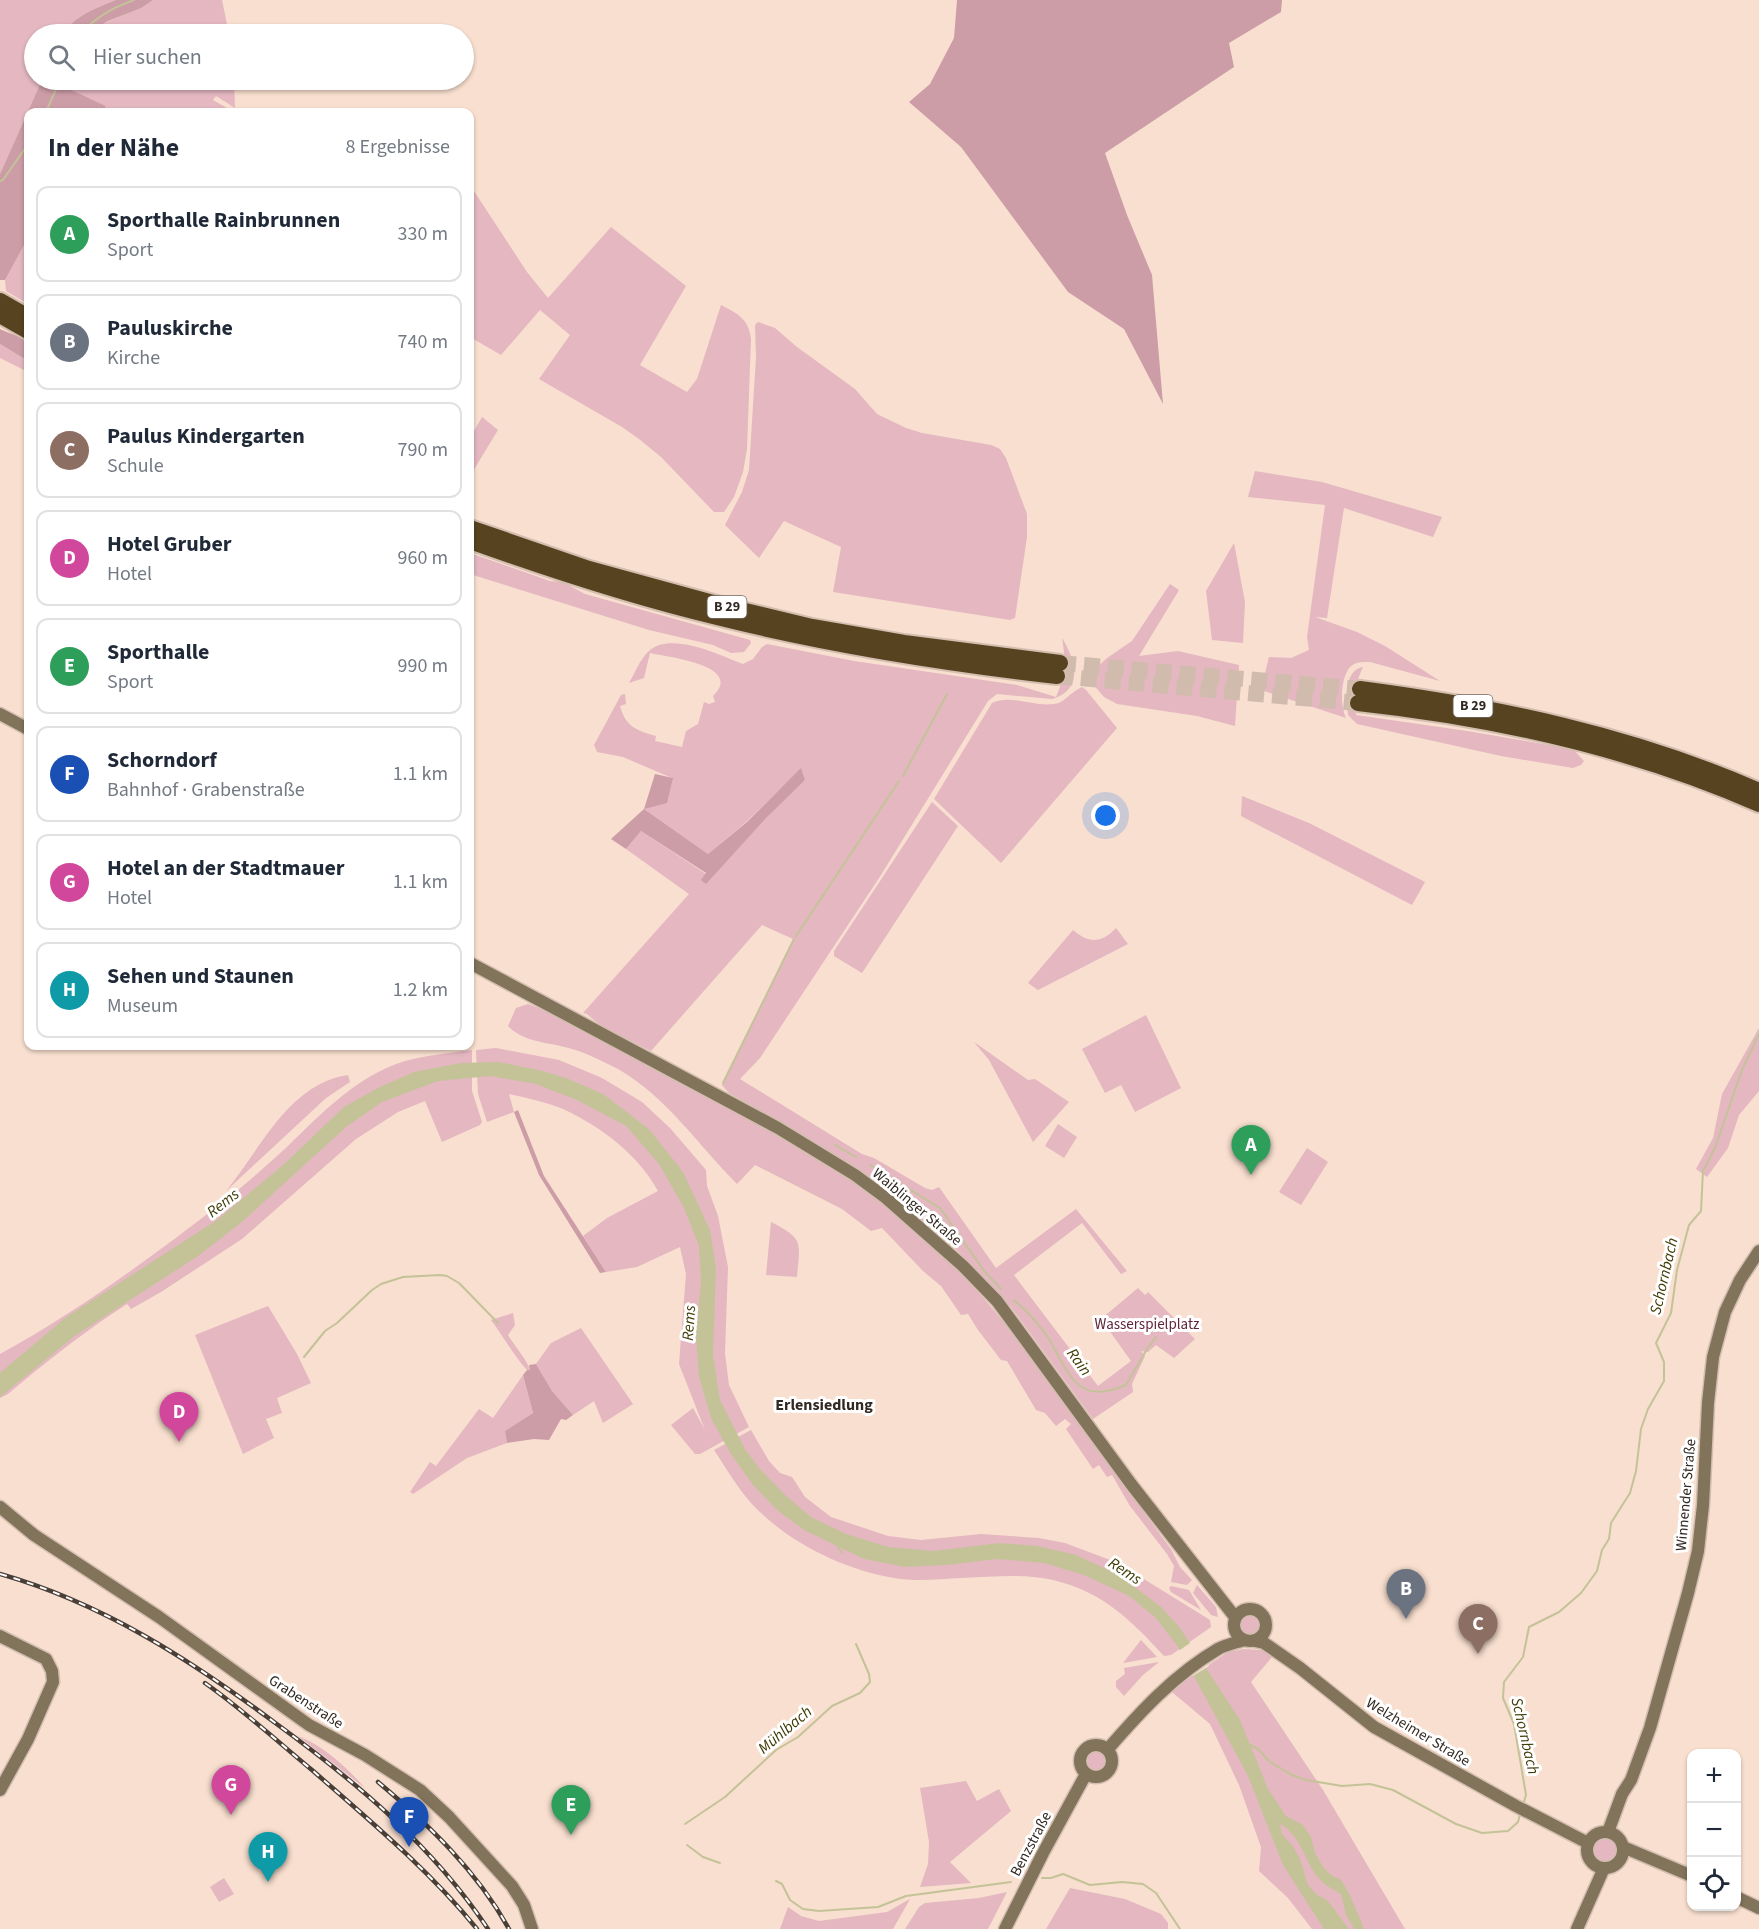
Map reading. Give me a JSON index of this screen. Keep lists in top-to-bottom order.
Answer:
{
  "streets": {
    "highway": ["B 29"],
    "main road": [
      "Waiblinger Straße",
      "Winnender Straße",
      "Grabenstraße",
      "Welzheimer Straße",
      "Benzstraße"
    ]
  },
  "crossings": [
    ["Waiblinger Straße", "Welzheimer Straße"],
    ["Winnender Straße", "Welzheimer Straße"]
  ],
  "districts": ["Erlensiedlung"],
  "water": [
    "Rems",
    "Schornbach",
    "Rain",
    "Mühlbach"
  ],
  "parks": ["Wasserspielplatz"],
  "page": {
    "search": "Hier suchen",
    "heading": ["In der Nähe", "8 Ergebnisse"],
    "list": [
      {
        "mark": "A",
        "name": "Sporthalle Rainbrunnen",
        "note": "Sport",
        "value": "330 m"
      },
      {
        "mark": "B",
        "name": "Pauluskirche",
        "note": "Kirche",
        "value": "740 m"
      },
      {
        "mark": "C",
        "name": "Paulus Kindergarten",
        "note": "Schule",
        "value": "790 m"
      },
      {
        "mark": "D",
        "name": "Hotel Gruber",
        "note": "Hotel",
        "value": "960 m"
      },
      {
        "mark": "E",
        "name": "Sporthalle",
        "note": "Sport",
        "value": "990 m"
      },
      {
        "mark": "F",
        "name": "Schorndorf",
        "note": "Bahnhof · Grabenstraße",
        "value": "1.1 km"
      },
      {
        "mark": "G",
        "name": "Hotel an der Stadtmauer",
        "note": "Hotel",
        "value": "1.1 km"
      },
      {
        "mark": "H",
        "name": "Sehen und Staunen",
        "note": "Museum",
        "value": "1.2 km"
      }
    ],
    "pins": [
      "A",
      "D",
      "B",
      "C",
      "G",
      "E",
      "F",
      "H"
    ],
    "map_buttons": ["+", "−"]
  }
}
